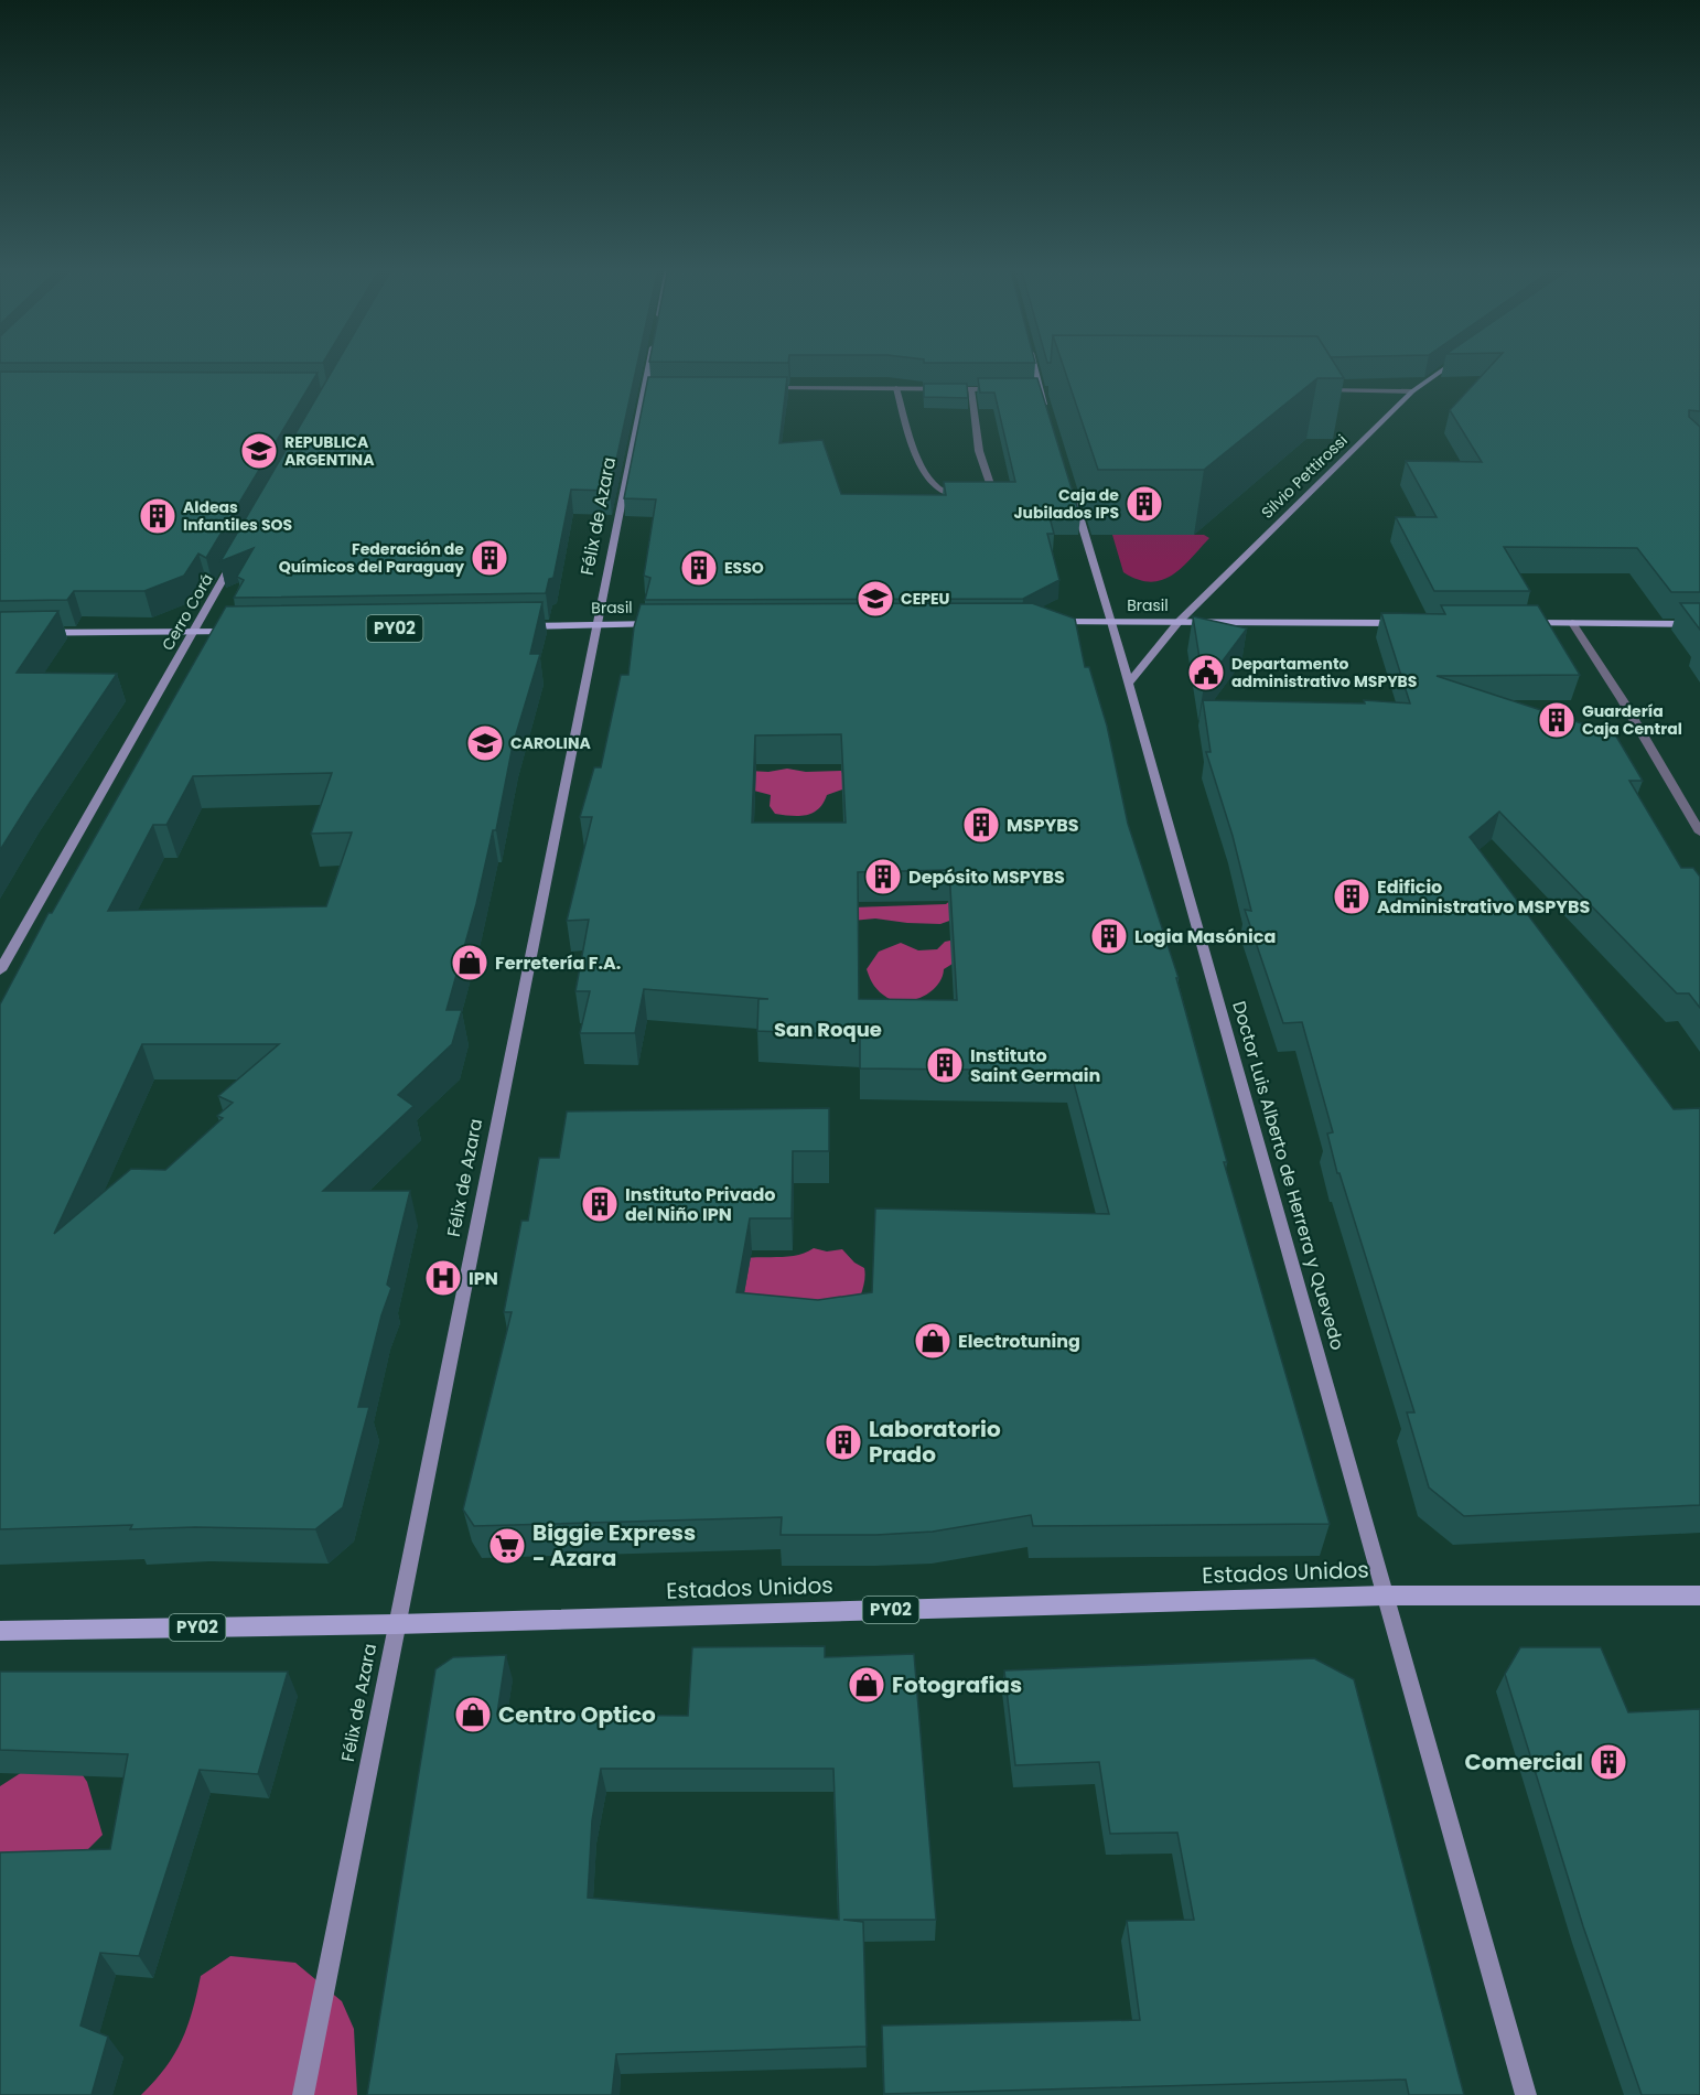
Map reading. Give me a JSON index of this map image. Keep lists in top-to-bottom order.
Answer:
{
  "streets": {
    "main road": ["Brasil", "PY02", "Estados Unidos"],
    "street": [
      "Silvio Pettirossi",
      "Félix de Azara",
      "Cerro Corá",
      "Doctor Luis Alberto de Herrera y Quevedo"
    ]
  },
  "crossings": [
    ["Silvio Pettirossi", "Brasil"],
    ["Silvio Pettirossi", "Doctor Luis Alberto de Herrera y Quevedo"],
    ["Félix de Azara", "Brasil"],
    ["Félix de Azara", "Estados Unidos"],
    ["Brasil", "Doctor Luis Alberto de Herrera y Quevedo"],
    ["Doctor Luis Alberto de Herrera y Quevedo", "Estados Unidos"]
  ],
  "districts": ["San Roque"],
  "places": {
    "school or university": ["REPUBLICA ARGENTINA", "CEPEU", "CAROLINA"],
    "building": [
      "Caja de Jubilados IPS",
      "Aldeas Infantiles SOS",
      "Federación de Químicos del Paraguay",
      "ESSO",
      "Guardería Caja Central",
      "MSPYBS",
      "Depósito MSPYBS",
      "Edificio Administrativo MSPYBS",
      "Logia Masónica",
      "Instituto Saint Germain",
      "Instituto Privado del Niño IPN",
      "Laboratorio Prado",
      "Comercial"
    ],
    "public building": ["Departamento administrativo MSPYBS"],
    "shop": [
      "Ferretería F.A.",
      "Electrotuning",
      "Fotografias",
      "Centro Optico"
    ],
    "hospital": ["IPN"],
    "supermarket": ["Biggie Express - Azara"]
  }
}
